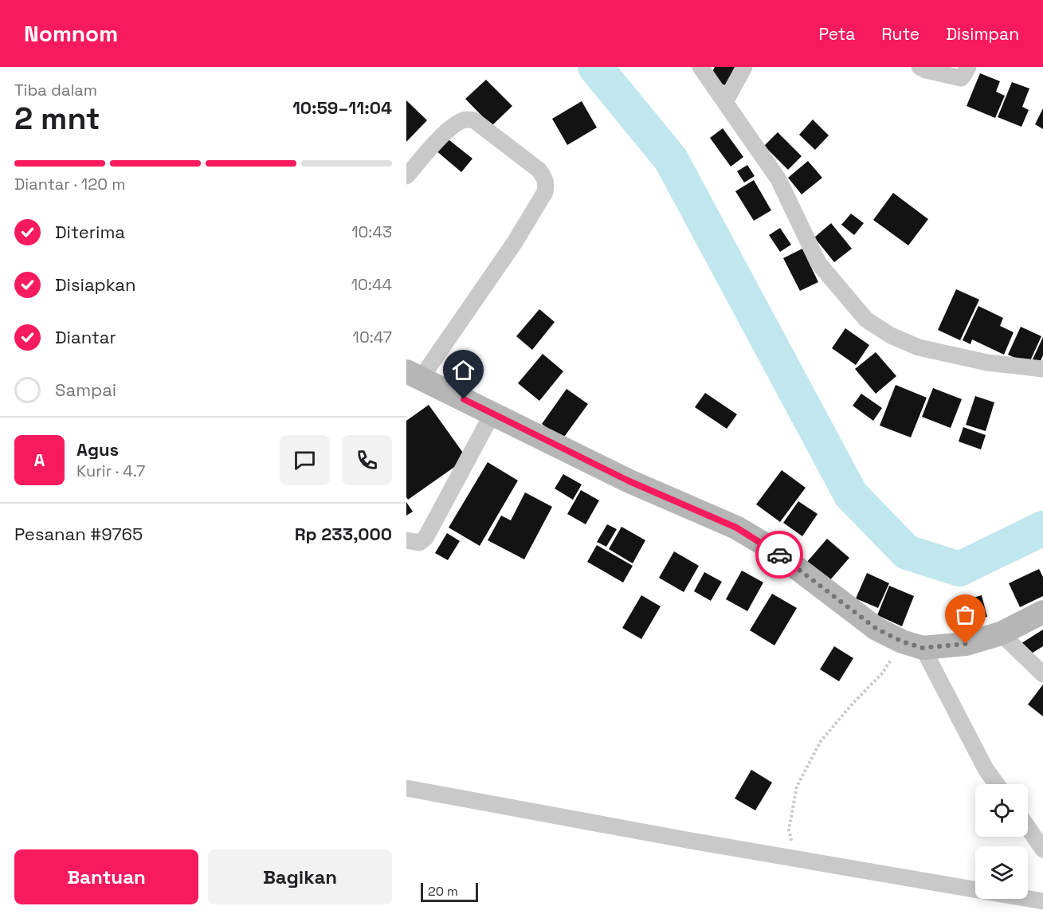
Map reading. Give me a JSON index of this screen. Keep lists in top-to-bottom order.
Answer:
{
  "scale_bar": "20 m",
  "page": {
    "header": "Nomnom",
    "nav": ["Peta", "Rute", "Disimpan"],
    "heading": ["2 mnt", "Tiba dalam", "10:59–11:04"],
    "panel": [
      "Agus",
      "Kurir · 4.7",
      "Pesanan #9765",
      "Rp 233,000"
    ],
    "bar": "Diantar · 120 m",
    "list": [
      ["Diterima", "10:43"],
      ["Disiapkan", "10:44"],
      ["Diantar", "10:47"],
      "Sampai"
    ],
    "round": "A",
    "buttons": ["Bantuan", "Bagikan"],
    "scale": "20 m"
  }
}
